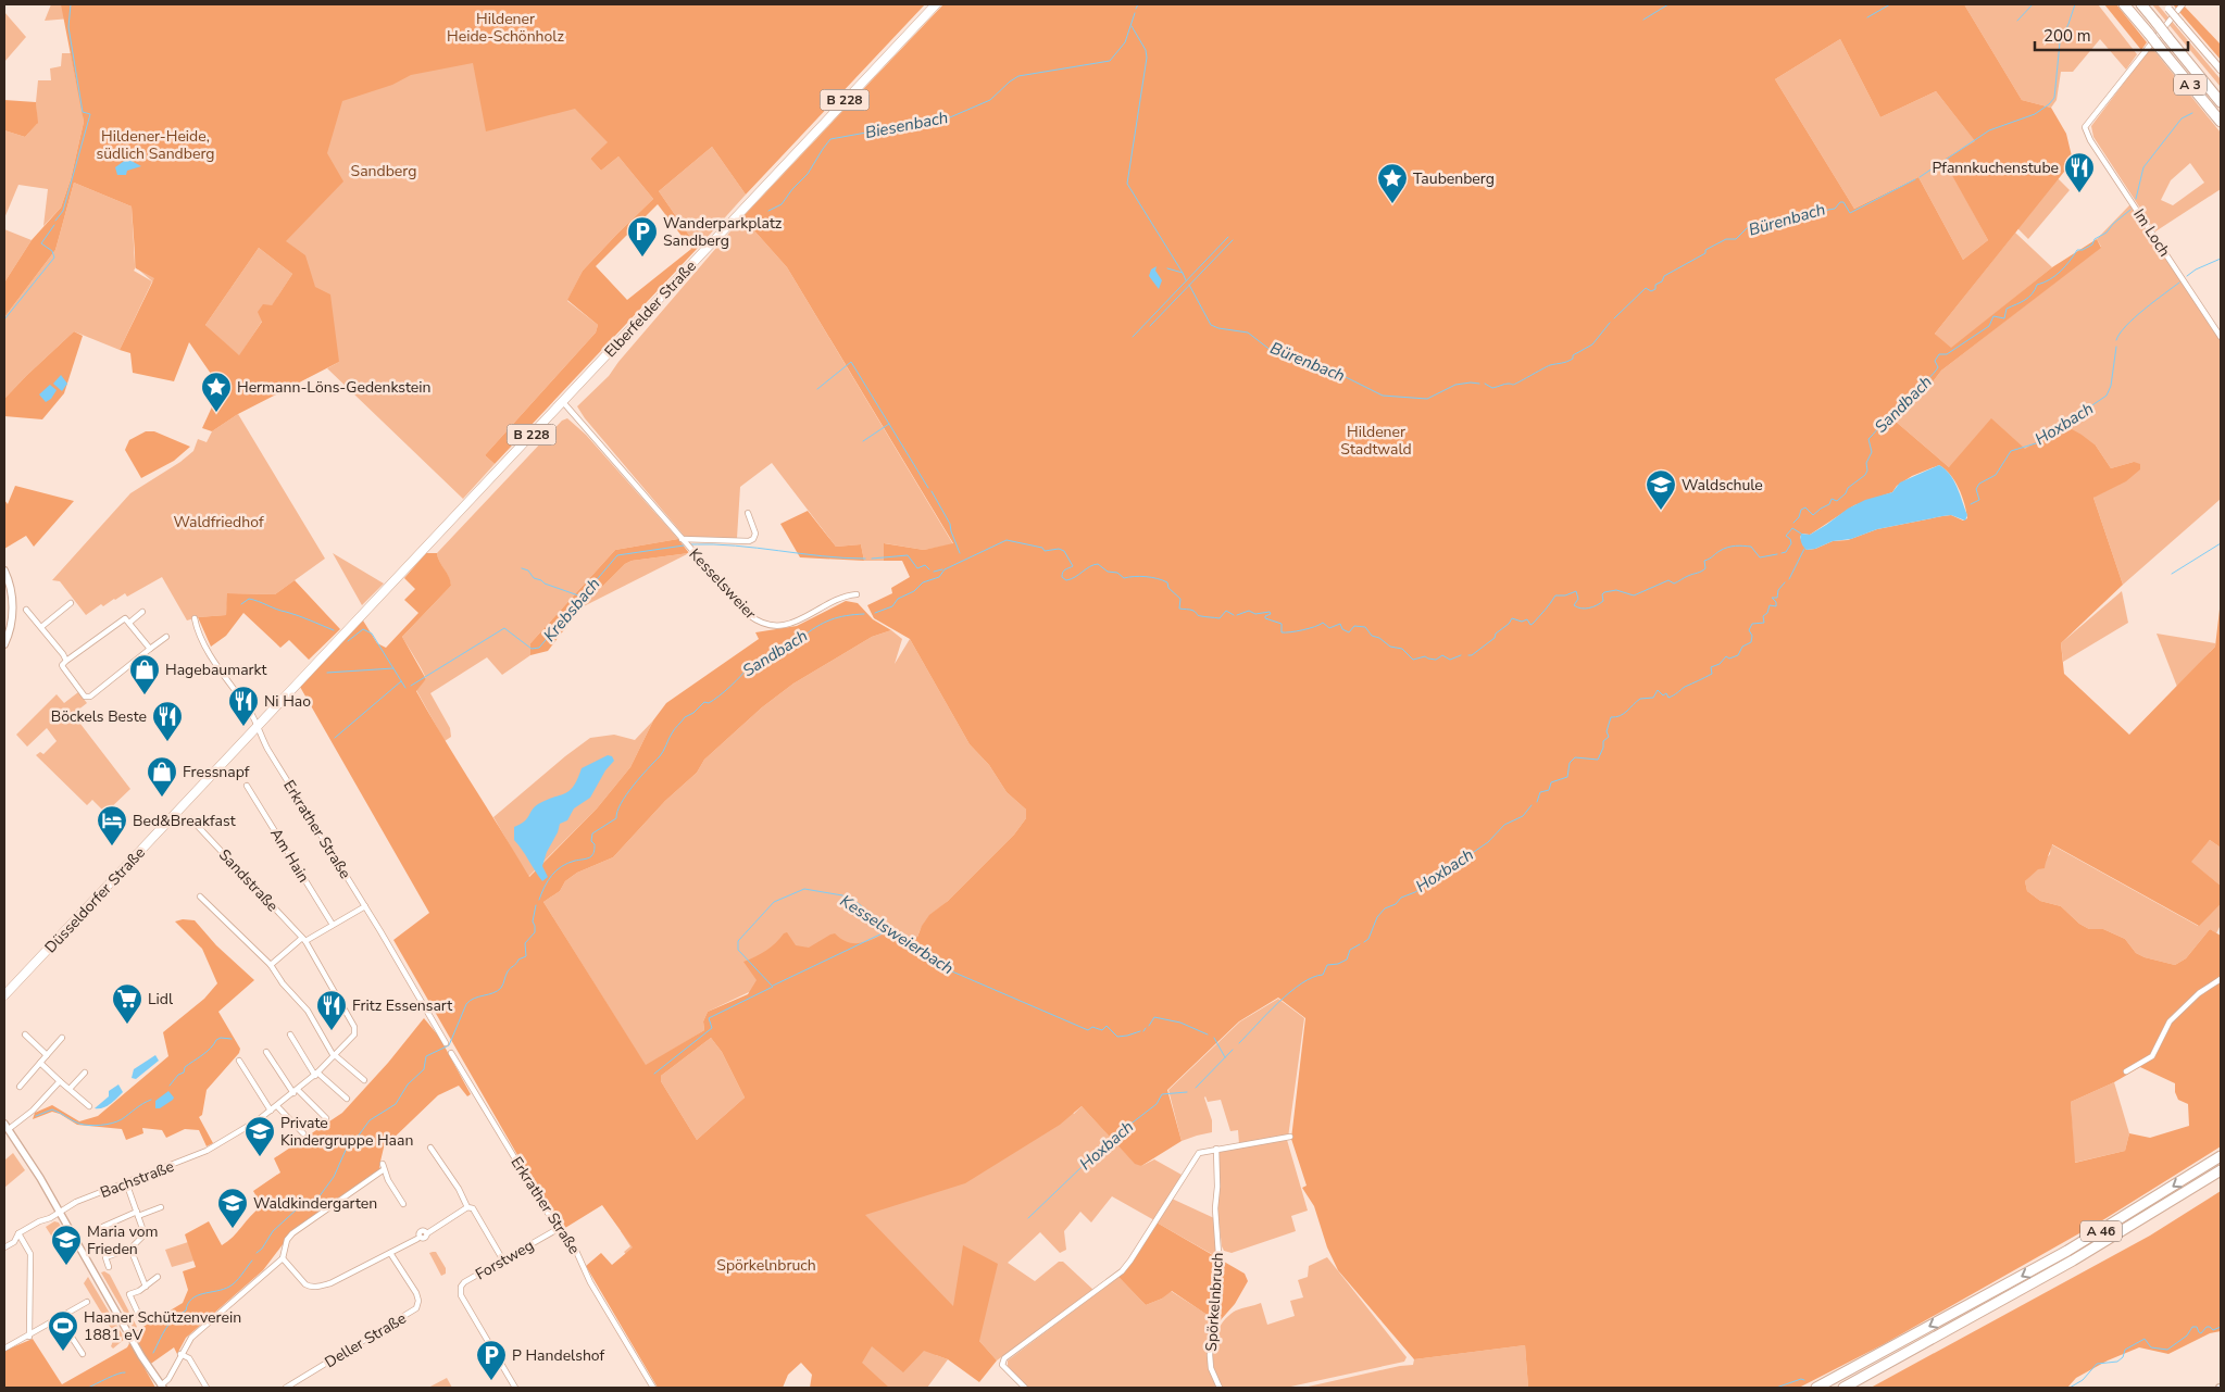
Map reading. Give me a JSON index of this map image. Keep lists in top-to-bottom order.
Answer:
{
  "streets": {
    "highway": ["A 3", "A 46"],
    "main road": ["B 228", "Elberfelder Straße", "Düsseldorfer Straße"],
    "street": [
      "Im Loch",
      "Kesselsweier",
      "Erkrather Straße",
      "Am Hain",
      "Sandstraße",
      "Bachstraße",
      "Forstweg",
      "Spörkelnbruch",
      "Deller Straße"
    ]
  },
  "crossings": [
    ["Elberfelder Straße", "Kesselsweier"],
    ["Elberfelder Straße", "Düsseldorfer Straße"],
    ["Erkrather Straße", "Düsseldorfer Straße"],
    ["Erkrather Straße", "Forstweg"],
    ["Sandstraße", "Bachstraße"]
  ],
  "water": [
    "Biesenbach",
    "Bürenbach",
    "Sandbach",
    "Hoxbach",
    "Krebsbach",
    "Kesselsweierbach"
  ],
  "parks": [
    "Hildener Heide-Schönholz",
    "Hildener-Heide, südlich Sandberg",
    "Sandberg",
    "Hildener Stadtwald",
    "Waldfriedhof",
    "Spörkelnbruch"
  ],
  "places": {
    "restaurant": [
      "Pfannkuchenstube",
      "Ni Hao",
      "Böckels Beste",
      "Fritz Essensart"
    ],
    "place": ["Taubenberg", "Hermann-Löns-Gedenkstein"],
    "parking": ["Wanderparkplatz Sandberg", "P Handelshof"],
    "school or university": [
      "Waldschule",
      "Private Kindergruppe Haan",
      "Waldkindergarten",
      "Maria vom Frieden"
    ],
    "shop": ["Hagebaumarkt", "Fressnapf"],
    "hotel": ["Bed&Breakfast"],
    "supermarket": ["Lidl"],
    "sports": ["Haaner Schützenverein 1881 eV"]
  },
  "scale_bar": "200 m"
}
